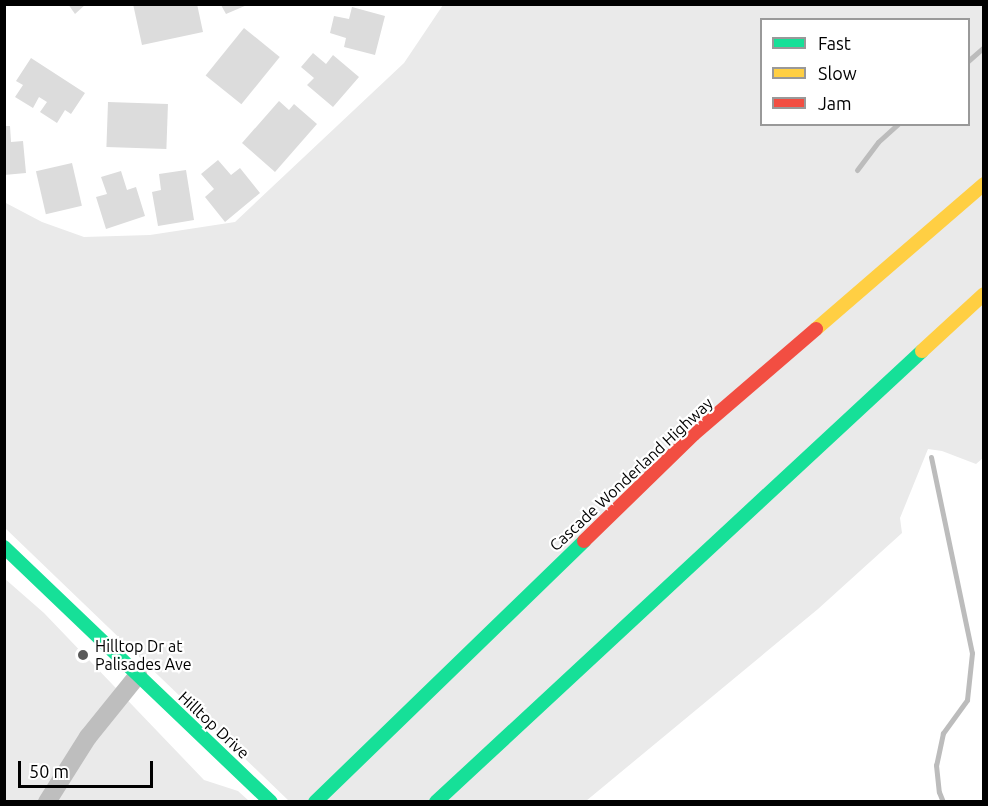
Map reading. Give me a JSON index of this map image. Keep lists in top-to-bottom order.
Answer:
{
  "streets": {
    "main road": ["Cascade Wonderland Highway", "Hilltop Drive"]
  },
  "places": ["Hilltop Dr at Palisades Ave"],
  "legend": ["Fast", "Slow", "Jam"],
  "scale_bar": "50 m"
}
